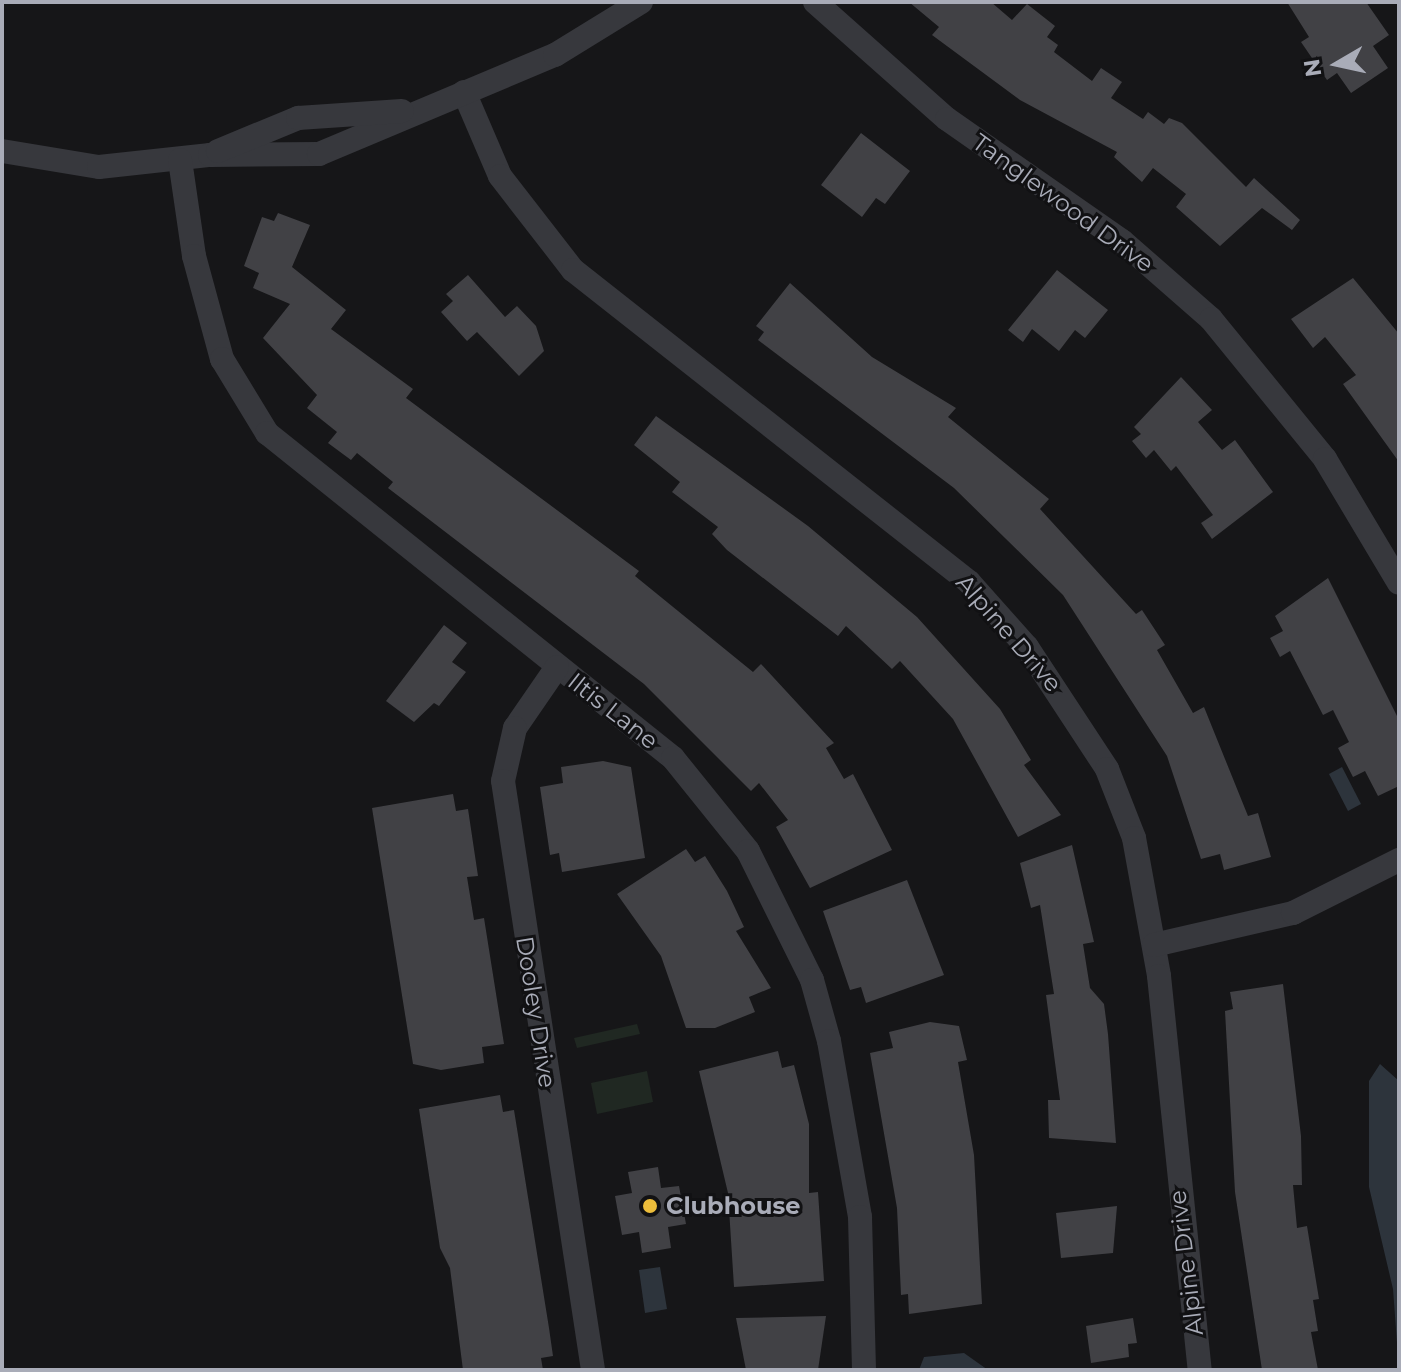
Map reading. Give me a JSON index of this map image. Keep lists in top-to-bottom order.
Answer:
{
  "streets": {
    "street": [
      "Tanglewood Drive",
      "Alpine Drive",
      "Iltis Lane",
      "Dooley Drive"
    ]
  },
  "crossings": [
    ["Iltis Lane", "Dooley Drive"]
  ],
  "places": ["Clubhouse"],
  "north": "left"
}
